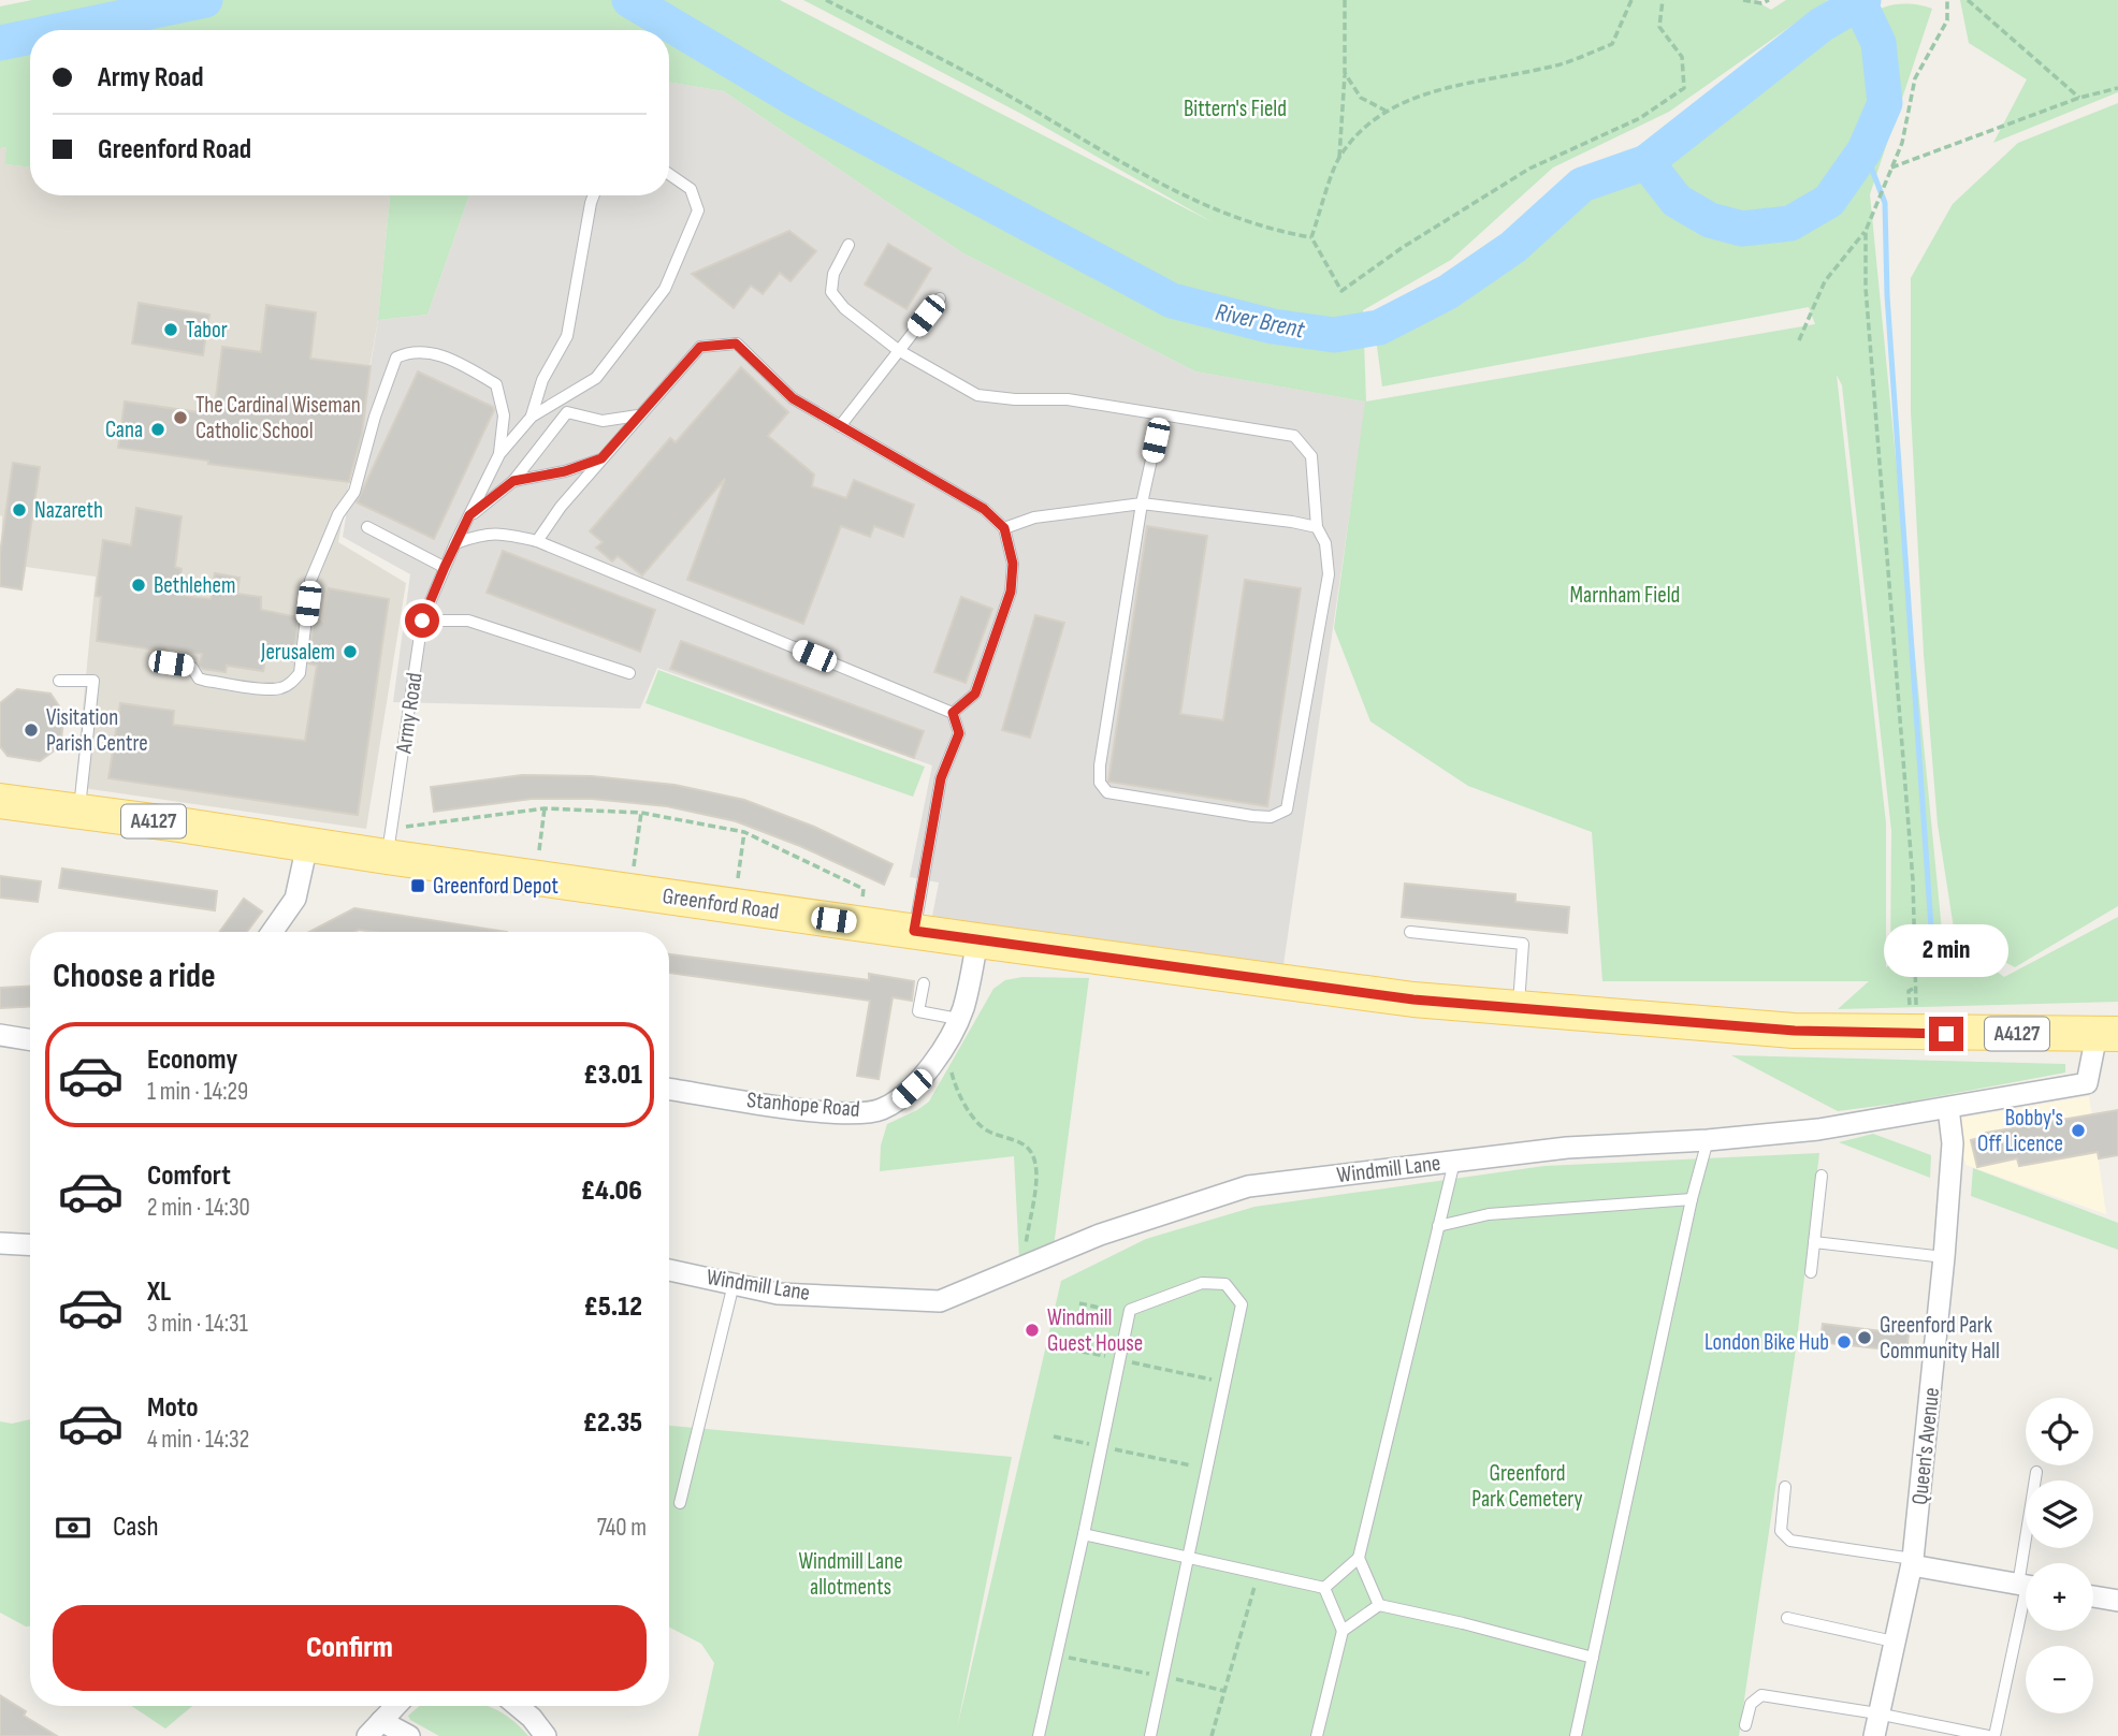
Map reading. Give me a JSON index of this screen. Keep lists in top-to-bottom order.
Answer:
{
  "streets": {
    "main road": ["A4127", "Greenford Road"],
    "street": ["Stanhope Road", "Windmill Lane", "Queen's Avenue"],
    "lane": ["Army Road"]
  },
  "crossings": [
    ["Army Road", "Greenford Road"],
    ["Greenford Road", "Stanhope Road"],
    ["Greenford Road", "Windmill Lane"],
    ["Windmill Lane", "Queen's Avenue"]
  ],
  "water": ["River Brent"],
  "parks": [
    "Bittern's Field",
    "Marnham Field",
    "Greenford Park Cemetery",
    "Windmill Lane allotments"
  ],
  "places": {
    "other": [
      "Tabor",
      "The Cardinal Wiseman Catholic School",
      "Cana",
      "Nazareth",
      "Bethlehem",
      "Jerusalem",
      "Visitation Parish Centre",
      "Bobby's Off Licence",
      "Windmill Guest House",
      "Greenford Park Community Hall",
      "London Bike Hub"
    ],
    "transit": ["Greenford Depot"]
  },
  "page": {
    "banner": ["Army Road", "Greenford Road"],
    "bubble": "2 min",
    "heading": "Choose a ride",
    "list": [
      {
        "name": "Economy",
        "note": "1 min · 14:29",
        "value": "£3.01"
      },
      {
        "name": "Comfort",
        "note": "2 min · 14:30",
        "value": "£4.06"
      },
      {
        "name": "XL",
        "note": "3 min · 14:31",
        "value": "£5.12"
      },
      {
        "name": "Moto",
        "note": "4 min · 14:32",
        "value": "£2.35"
      }
    ],
    "map_buttons": ["+", "−"],
    "pay": ["Cash", "740 m"],
    "buttons": "Confirm"
  }
}
